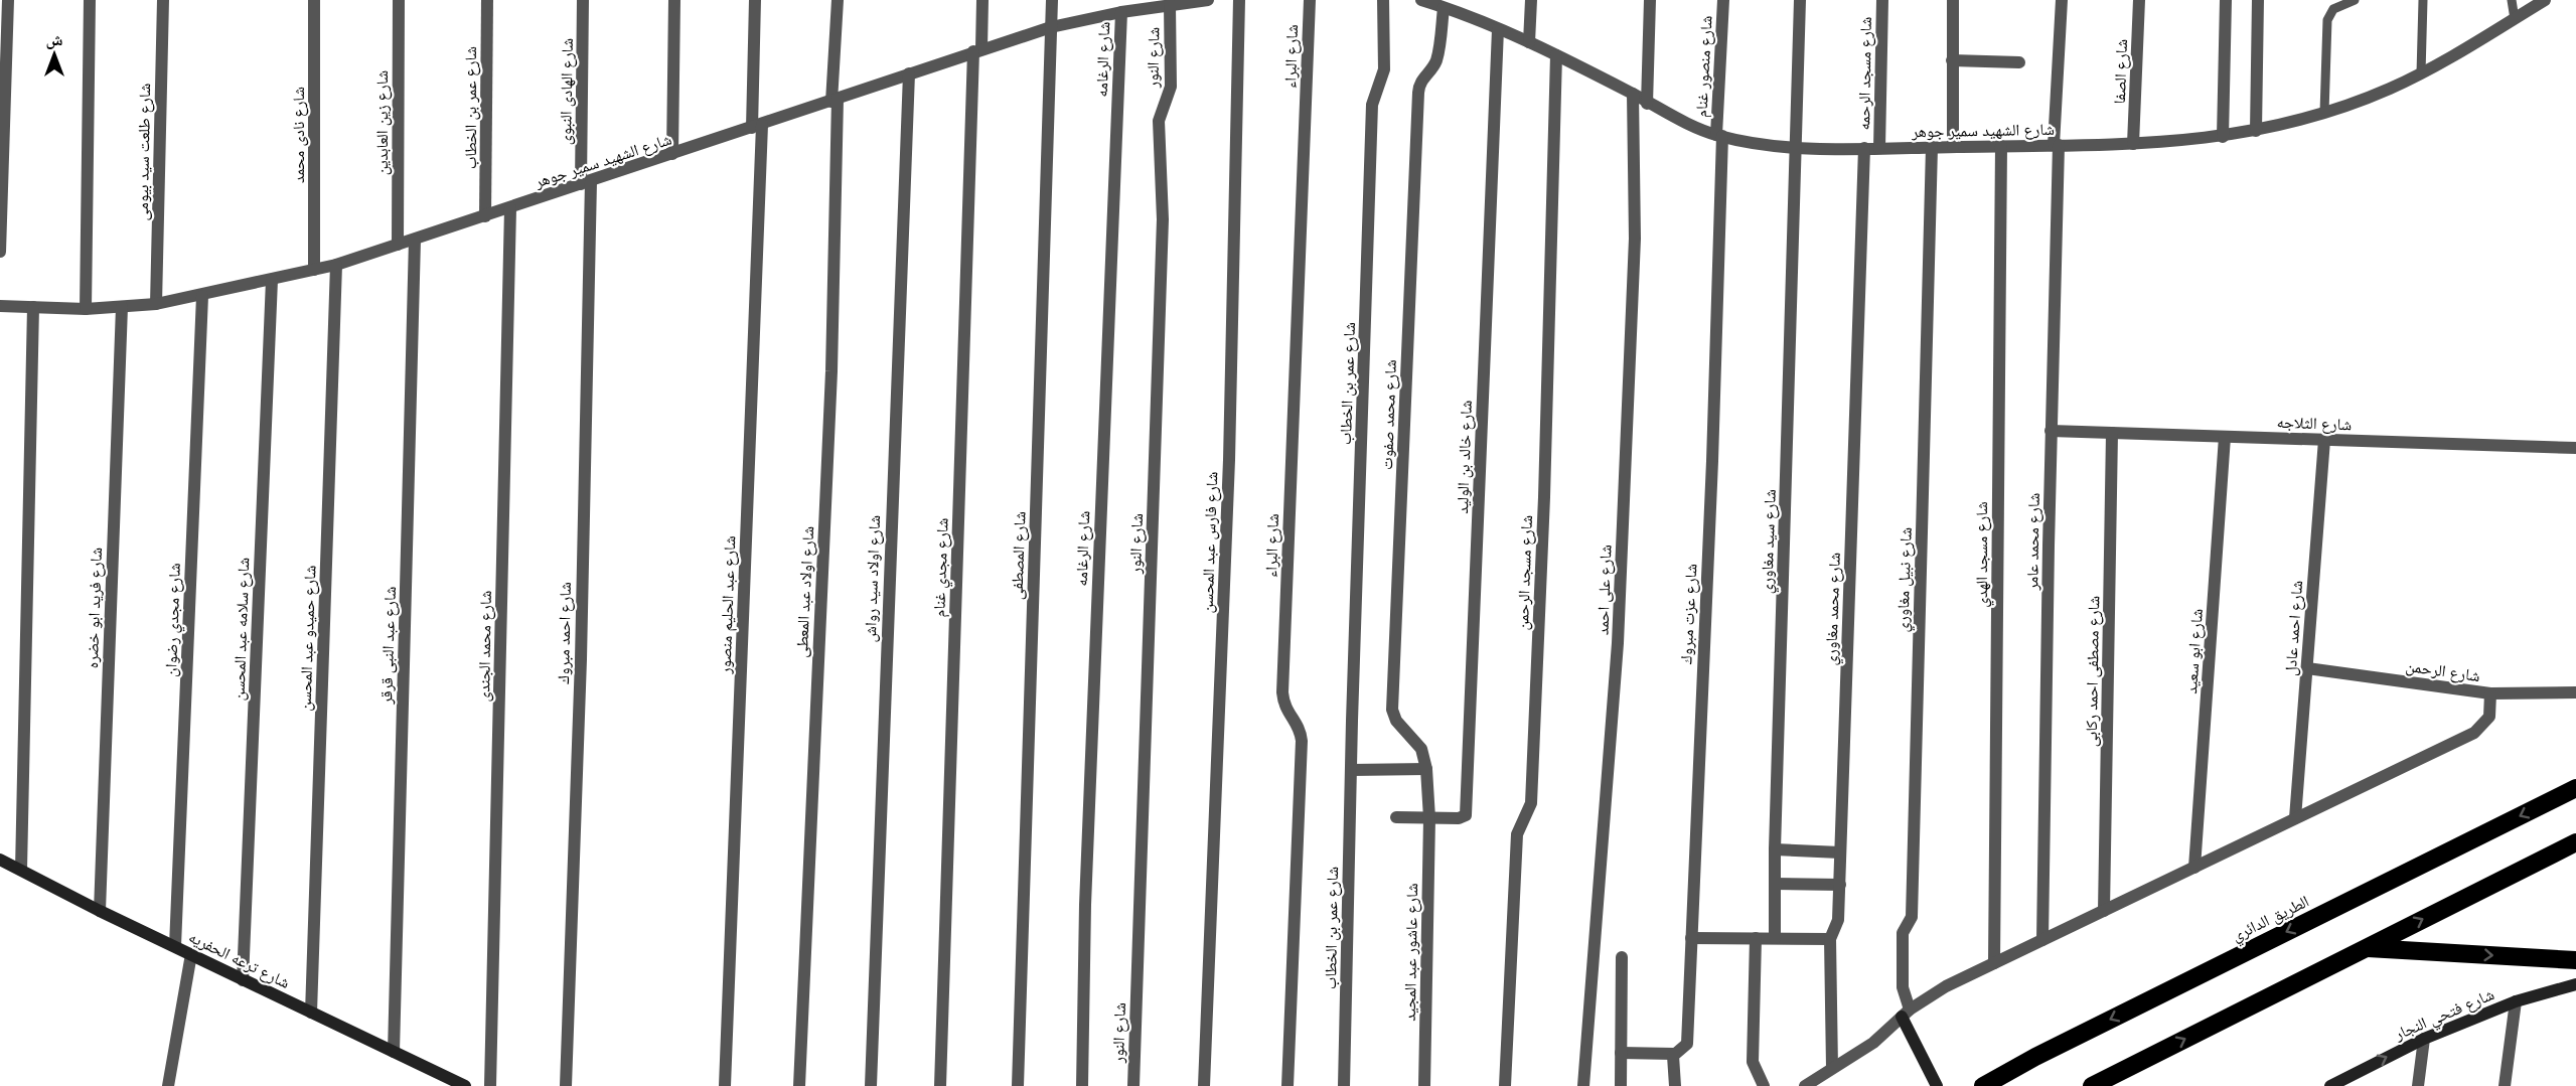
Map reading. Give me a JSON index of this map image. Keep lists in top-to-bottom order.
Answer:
{
  "streets": {
    "highway": ["الطريق الدائري"],
    "street": [
      "شارع البراء",
      "شارع النور",
      "شارع الرغامه",
      "شارع منصور غنام",
      "شارع الصفا",
      "شارع مسجد الرحمه",
      "شارع الهادى النبوى",
      "شارع عمر بن الخطاب",
      "شارع زين العابدين",
      "شارع الشهيد سمير جوهر",
      "شارع نادى محمد",
      "شارع طلعت سيد بيومى",
      "شارع محمد صفوت",
      "شارع الثلاجه",
      "شارع خالد بن الوليد",
      "شارع سيد مغاوري",
      "شارع محمد عامر",
      "شارع فارس عبد المحسن",
      "شارع مسجد الهدي",
      "شارع المصطفى",
      "شارع مجدي غنام",
      "شارع مسجد الرحمن",
      "شارع اولاد سيد رواش",
      "شارع نبيل مغاوري",
      "شارع على احمد",
      "شارع اولاد عبد المعطى",
      "شارع عبد الحليم منصور",
      "شارع فريد ابو خضره",
      "شارع محمد مغاوري",
      "شارع عزت مبروك",
      "شارع مجدي رضوان",
      "شارع احمد عادل",
      "شارع سلامه عبد المحسن",
      "شارع احمد مبروك",
      "شارع حميدو عبد المحسن",
      "شارع عبد النبى قرقر",
      "شارع محمد الجندى",
      "شارع ابو سعيد",
      "شارع الرحمن",
      "شارع مصطفى احمد ركابى",
      "شارع عاشور عبد المجيد",
      "شارع ترعه الحفريه",
      "شارع فتحي النجار"
    ]
  },
  "crossings": [
    ["شارع النور", "شارع الشهيد سمير جوهر"],
    ["شارع الرغامه", "شارع الشهيد سمير جوهر"],
    ["شارع منصور غنام", "شارع الشهيد سمير جوهر"],
    ["شارع منصور غنام", "شارع عزت مبروك"],
    ["شارع الصفا", "شارع الشهيد سمير جوهر"],
    ["شارع مسجد الرحمه", "شارع الشهيد سمير جوهر"],
    ["شارع الهادى النبوى", "شارع الشهيد سمير جوهر"],
    ["شارع الهادى النبوى", "شارع احمد مبروك"],
    ["شارع عمر بن الخطاب", "شارع الشهيد سمير جوهر"],
    ["شارع زين العابدين", "شارع الشهيد سمير جوهر"],
    ["شارع الشهيد سمير جوهر", "شارع نادى محمد"],
    ["شارع الشهيد سمير جوهر", "شارع طلعت سيد بيومى"],
    ["شارع الشهيد سمير جوهر", "شارع محمد صفوت"],
    ["شارع الشهيد سمير جوهر", "شارع خالد بن الوليد"],
    ["شارع الشهيد سمير جوهر", "شارع سيد مغاوري"],
    ["شارع الشهيد سمير جوهر", "شارع محمد عامر"],
    ["شارع الشهيد سمير جوهر", "شارع مسجد الهدي"],
    ["شارع الشهيد سمير جوهر", "شارع المصطفى"],
    ["شارع الشهيد سمير جوهر", "شارع مجدي غنام"],
    ["شارع الشهيد سمير جوهر", "شارع مسجد الرحمن"],
    ["شارع الشهيد سمير جوهر", "شارع اولاد سيد رواش"],
    ["شارع الشهيد سمير جوهر", "شارع نبيل مغاوري"],
    ["شارع الشهيد سمير جوهر", "شارع على احمد"],
    ["شارع الشهيد سمير جوهر", "شارع اولاد عبد المعطى"],
    ["شارع الشهيد سمير جوهر", "شارع عبد الحليم منصور"],
    ["شارع الشهيد سمير جوهر", "شارع فريد ابو خضره"],
    ["شارع الشهيد سمير جوهر", "شارع محمد مغاوري"],
    ["شارع الشهيد سمير جوهر", "شارع عزت مبروك"],
    ["شارع الشهيد سمير جوهر", "شارع مجدي رضوان"],
    ["شارع الشهيد سمير جوهر", "شارع سلامه عبد المحسن"],
    ["شارع الشهيد سمير جوهر", "شارع احمد مبروك"],
    ["شارع الشهيد سمير جوهر", "شارع حميدو عبد المحسن"],
    ["شارع الشهيد سمير جوهر", "شارع عبد النبى قرقر"],
    ["شارع الشهيد سمير جوهر", "شارع محمد الجندى"],
    ["شارع محمد صفوت", "شارع خالد بن الوليد"],
    ["شارع محمد صفوت", "شارع عاشور عبد المجيد"],
    ["شارع الثلاجه", "شارع محمد عامر"],
    ["شارع الثلاجه", "شارع احمد عادل"],
    ["شارع الثلاجه", "شارع ابو سعيد"],
    ["شارع الثلاجه", "شارع مصطفى احمد ركابى"],
    ["شارع خالد بن الوليد", "شارع عاشور عبد المجيد"],
    ["شارع فريد ابو خضره", "شارع ترعه الحفريه"],
    ["شارع مجدي رضوان", "شارع ترعه الحفريه"],
    ["شارع احمد عادل", "شارع الرحمن"],
    ["شارع سلامه عبد المحسن", "شارع ترعه الحفريه"],
    ["شارع حميدو عبد المحسن", "شارع ترعه الحفريه"],
    ["شارع عبد النبى قرقر", "شارع ترعه الحفريه"]
  ],
  "one_way": ["شارع فتحي النجار"],
  "north": "top"
}
